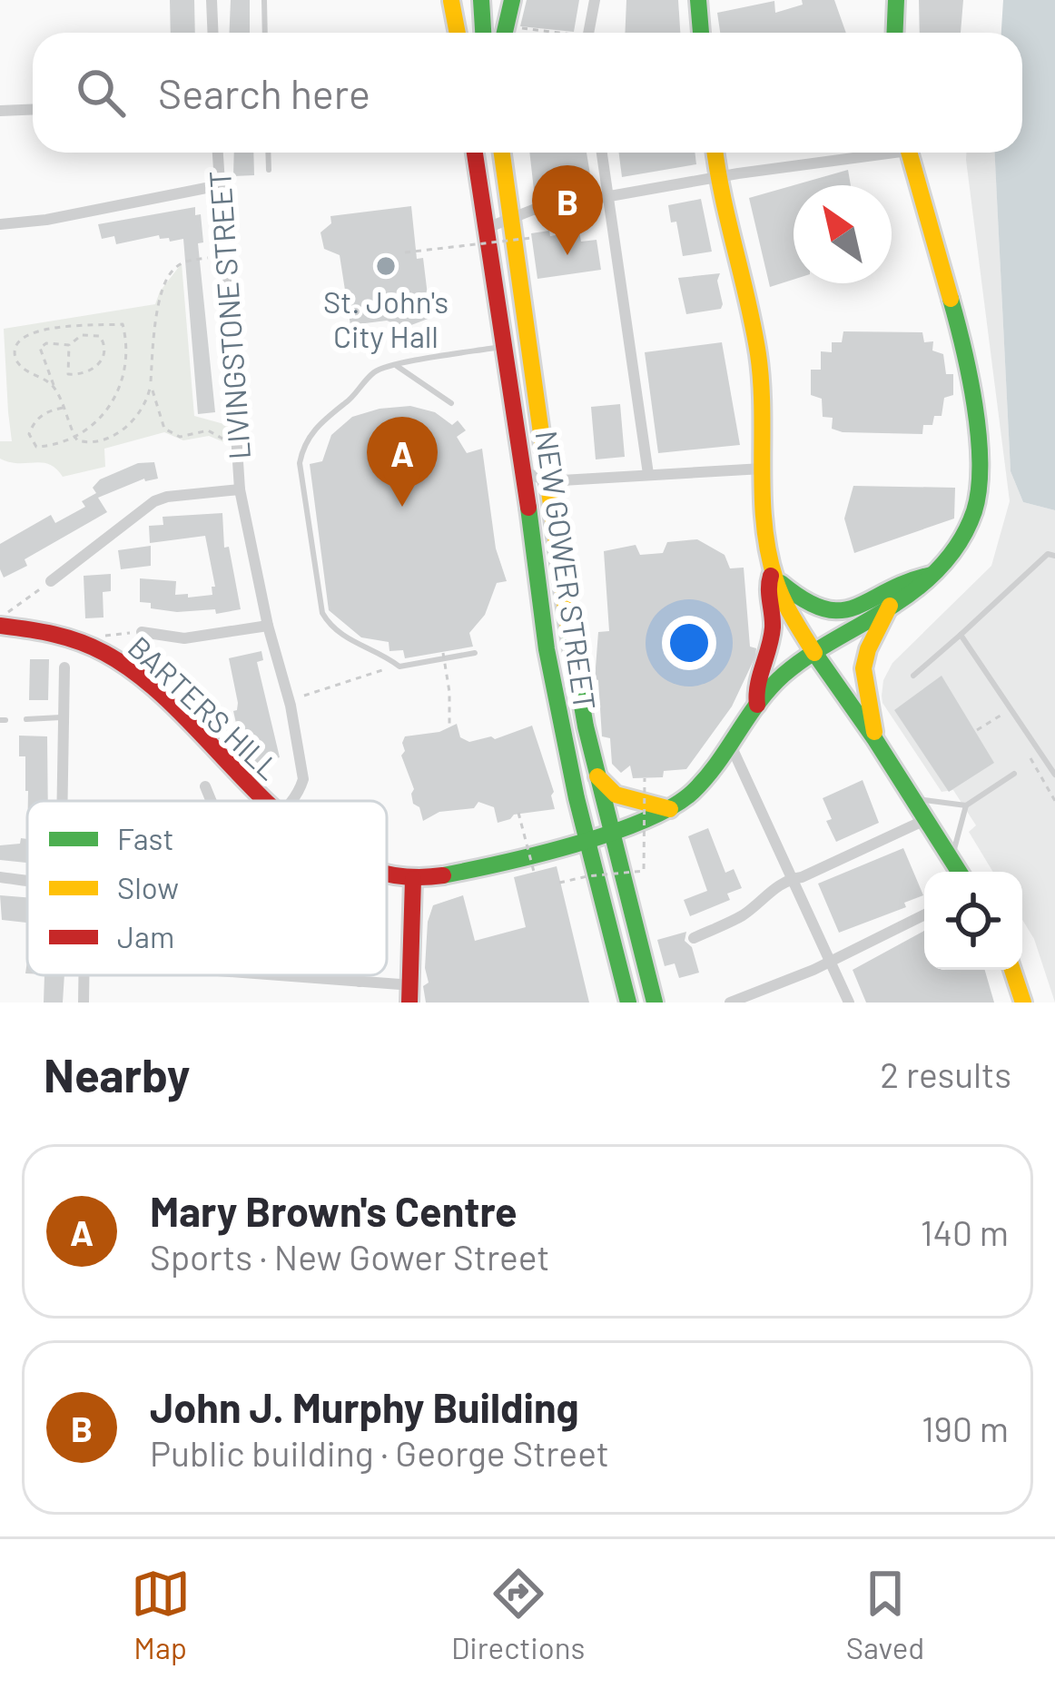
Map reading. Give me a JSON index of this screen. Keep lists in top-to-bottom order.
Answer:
{
  "streets": {
    "main road": ["NEW GOWER STREET", "BARTERS HILL"],
    "street": ["LIVINGSTONE STREET"]
  },
  "crossings": [
    ["NEW GOWER STREET", "BARTERS HILL"]
  ],
  "places": ["St. John's City Hall"],
  "legend": ["Fast", "Slow", "Jam"],
  "north": "top left",
  "page": {
    "search": "Search here",
    "pins": ["B", "A"],
    "heading": ["Nearby", "2 results"],
    "list": [
      {
        "mark": "A",
        "name": "Mary Brown's Centre",
        "note": "Sports · New Gower Street",
        "value": "140 m"
      },
      {
        "mark": "B",
        "name": "John J. Murphy Building",
        "note": "Public building · George Street",
        "value": "190 m"
      }
    ],
    "nav": ["Map", "Directions", "Saved"]
  }
}
